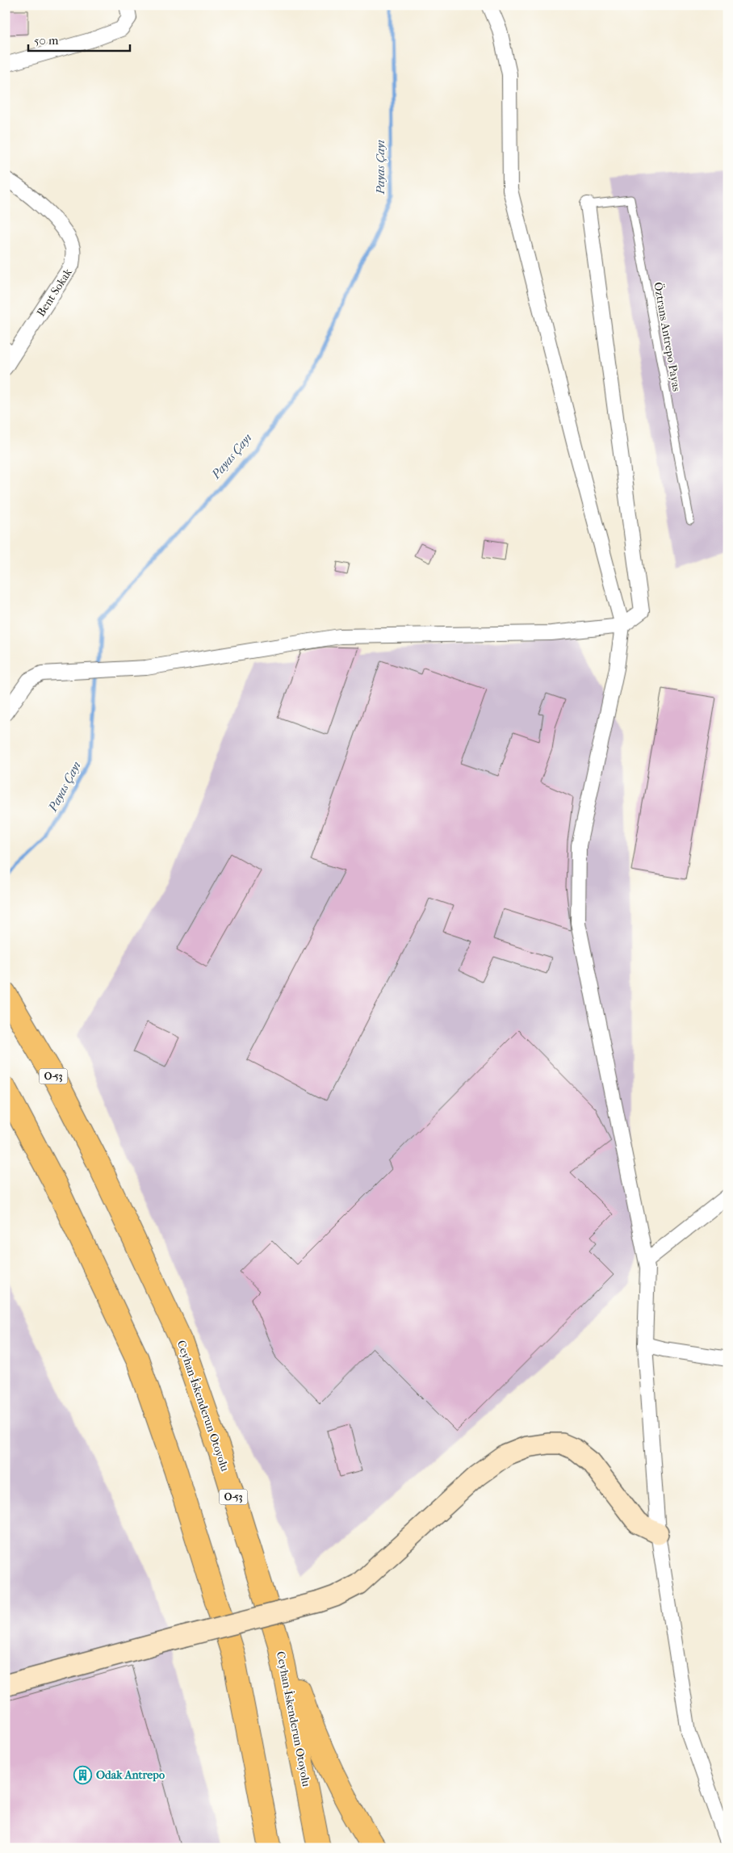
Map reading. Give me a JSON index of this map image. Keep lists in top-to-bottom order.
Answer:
{
  "streets": {
    "highway": ["O-53", "Ceyhan-İskenderun Otoyolu"],
    "street": ["Bent Sokak"],
    "lane": ["Öztrans Antrepo Payas"]
  },
  "water": ["Payas Çayı"],
  "places": {
    "building": ["Odak Antrepo"]
  },
  "scale_bar": "50 m"
}
